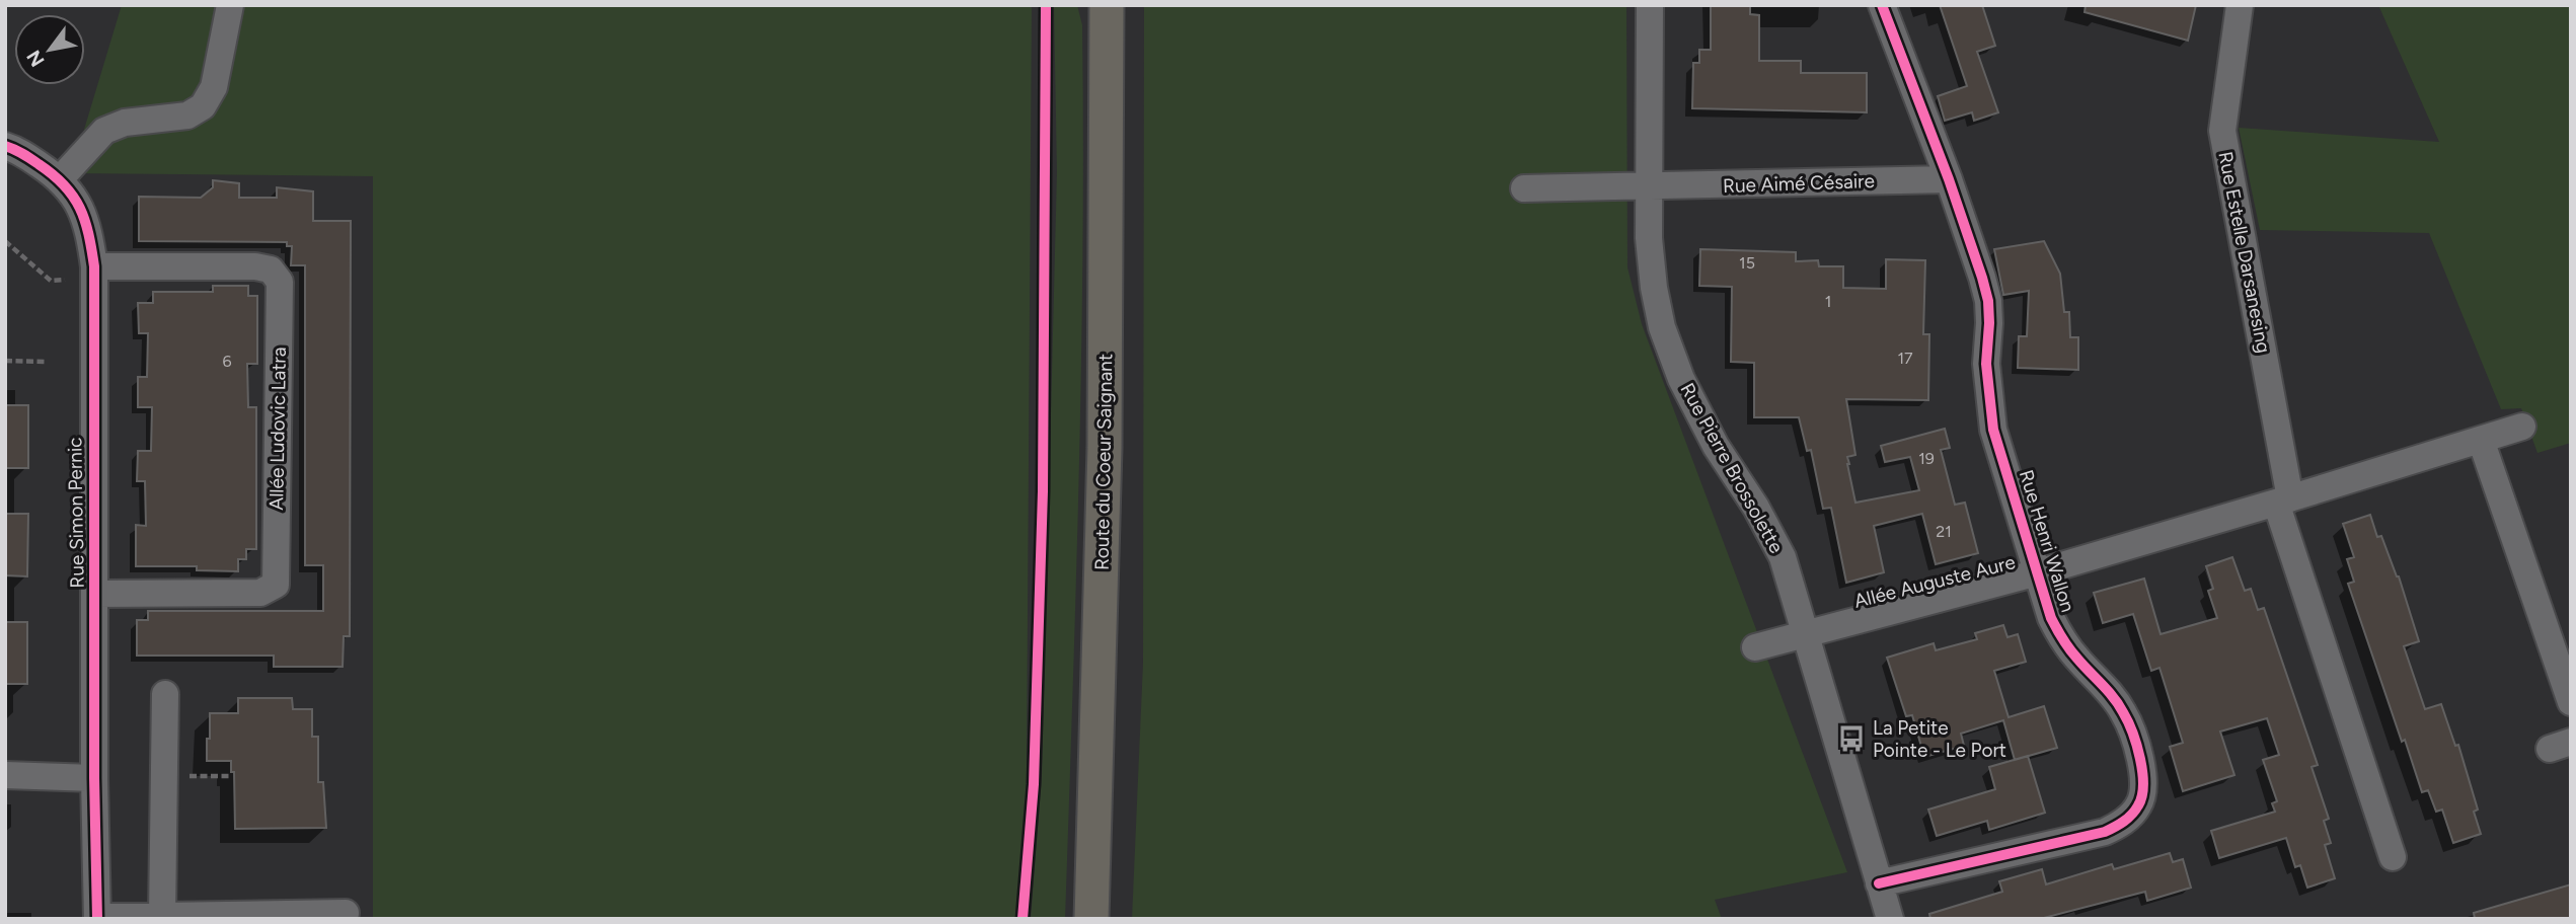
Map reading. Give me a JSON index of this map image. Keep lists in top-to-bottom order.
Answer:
{
  "streets": {
    "main road": ["Route du Coeur Saignant"],
    "street": [
      "Rue Aimé Césaire",
      "Rue Estelle Darsanesing",
      "Allée Ludovic Latra",
      "Rue Pierre Brossolette",
      "Rue Simon Pernic",
      "Rue Henri Wallon",
      "Allée Auguste Aure"
    ]
  },
  "crossings": [
    ["Rue Aimé Césaire", "Rue Pierre Brossolette"],
    ["Rue Aimé Césaire", "Rue Henri Wallon"],
    ["Rue Estelle Darsanesing", "Allée Auguste Aure"],
    ["Allée Ludovic Latra", "Rue Simon Pernic"],
    ["Rue Pierre Brossolette", "Rue Henri Wallon"],
    ["Rue Pierre Brossolette", "Allée Auguste Aure"],
    ["Rue Henri Wallon", "Allée Auguste Aure"]
  ],
  "places": {
    "bus stop": ["La Petite Pointe - Le Port"]
  },
  "house_numbers": [
    "15",
    "1",
    "17",
    "6",
    "19",
    "21"
  ],
  "north": "bottom left"
}
